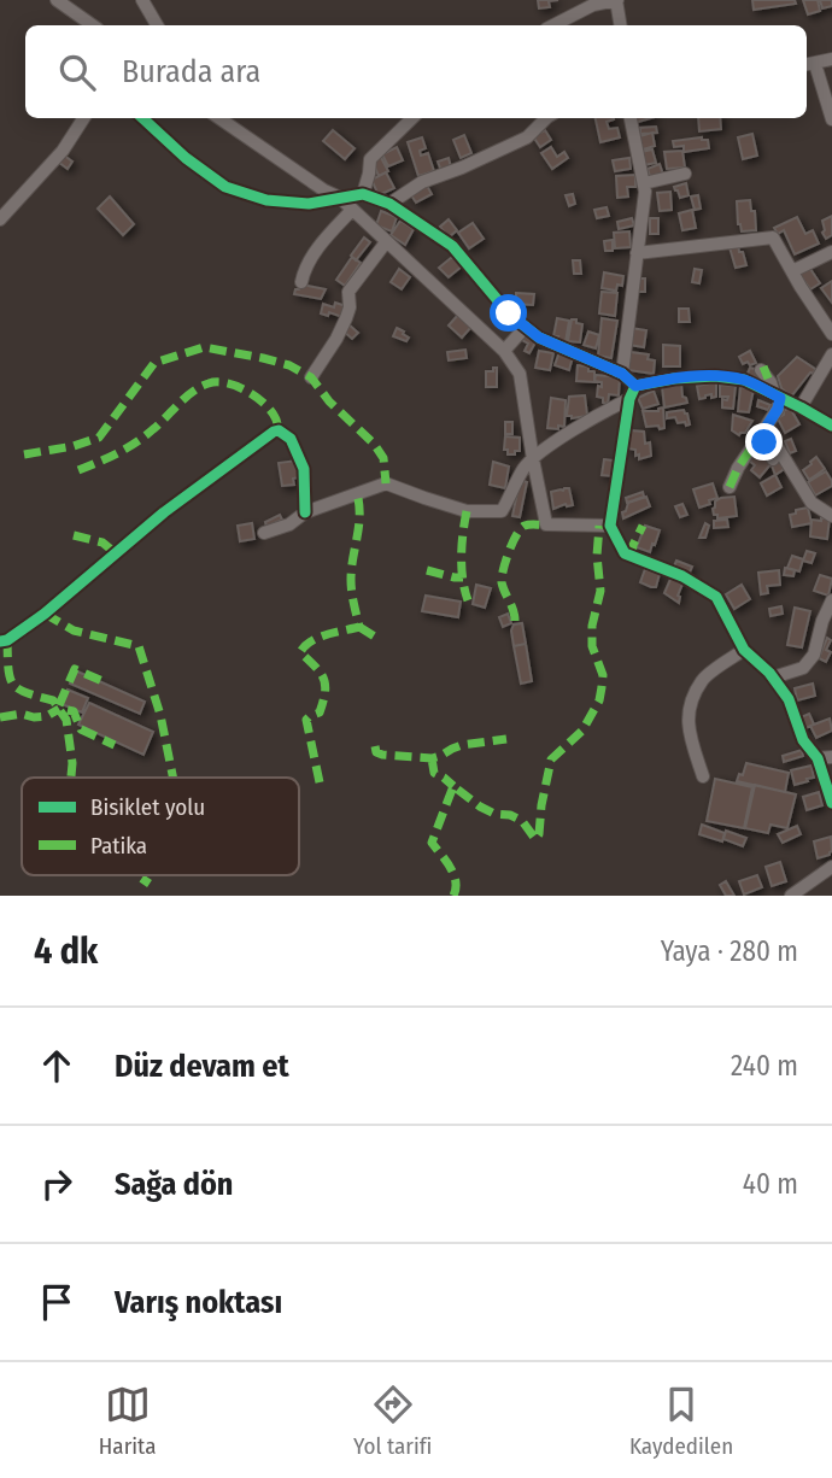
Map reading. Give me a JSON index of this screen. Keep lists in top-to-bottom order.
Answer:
{
  "legend": ["Bisiklet yolu", "Patika"],
  "page": {
    "search": "Burada ara",
    "heading": ["4 dk", "Yaya · 280 m"],
    "list": [
      ["Düz devam et", "240 m"],
      ["Sağa dön", "40 m"],
      "Varış noktası"
    ],
    "nav": ["Harita", "Yol tarifi", "Kaydedilen"]
  }
}
